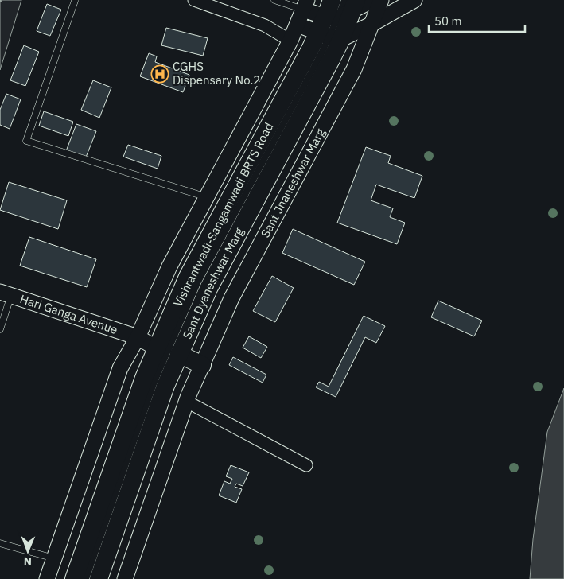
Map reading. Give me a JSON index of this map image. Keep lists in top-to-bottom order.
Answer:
{
  "streets": {
    "main road": ["Sant Dyaneshwar Marg"],
    "street": ["Sant Jnaneshwar Marg", "Hari Ganga Avenue"],
    "lane": ["Vishrantwadi-Sangamwadi BRTS Road"]
  },
  "crossings": [
    ["Vishrantwadi-Sangamwadi BRTS Road", "Sant Dyaneshwar Marg"],
    ["Sant Dyaneshwar Marg", "Hari Ganga Avenue"]
  ],
  "places": {
    "hospital": ["CGHS Dispensary No.2"]
  },
  "scale_bar": "50 m",
  "north": "bottom"
}
